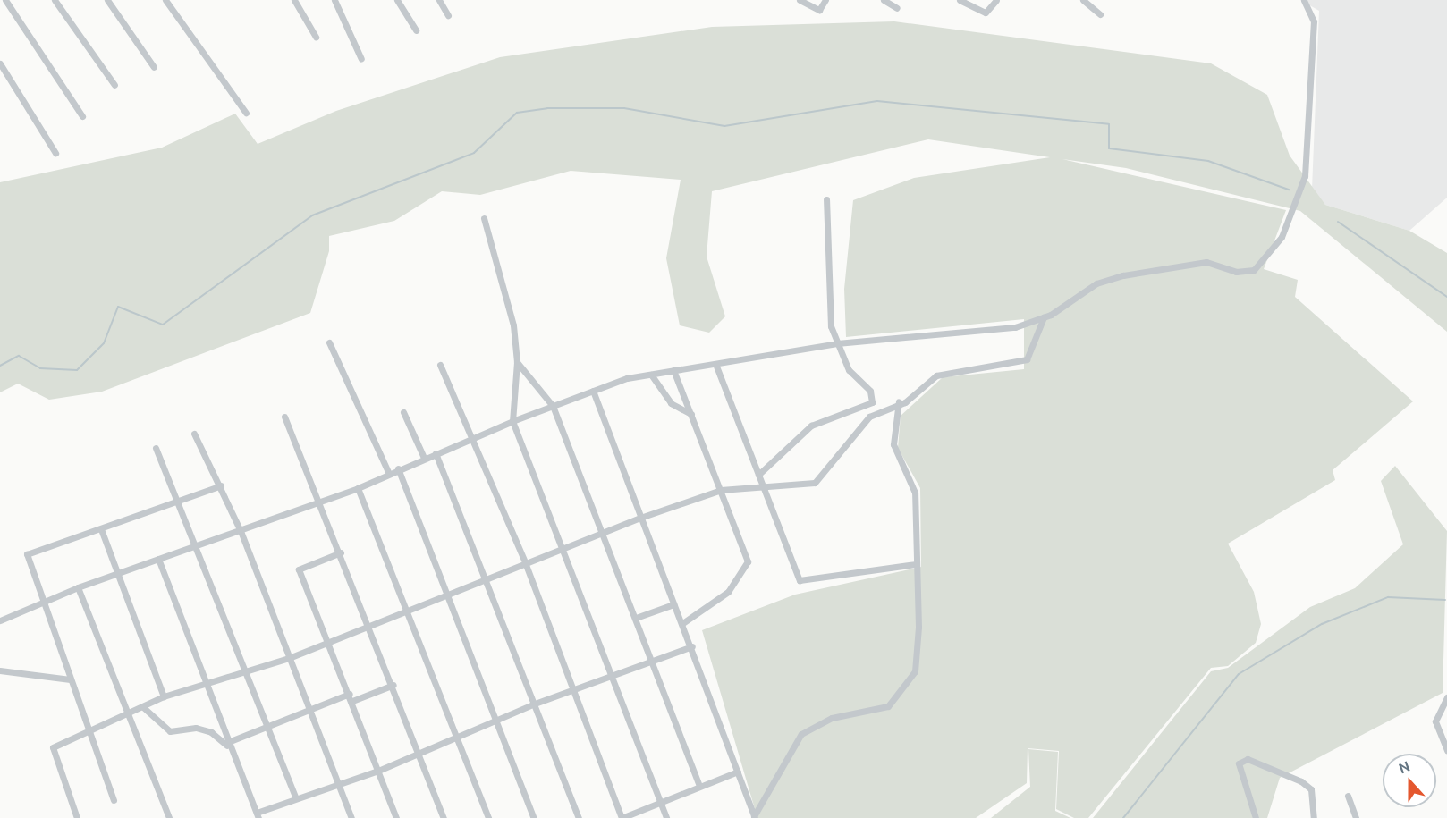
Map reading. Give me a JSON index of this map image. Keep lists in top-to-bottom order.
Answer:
{
  "north": "top"
}
